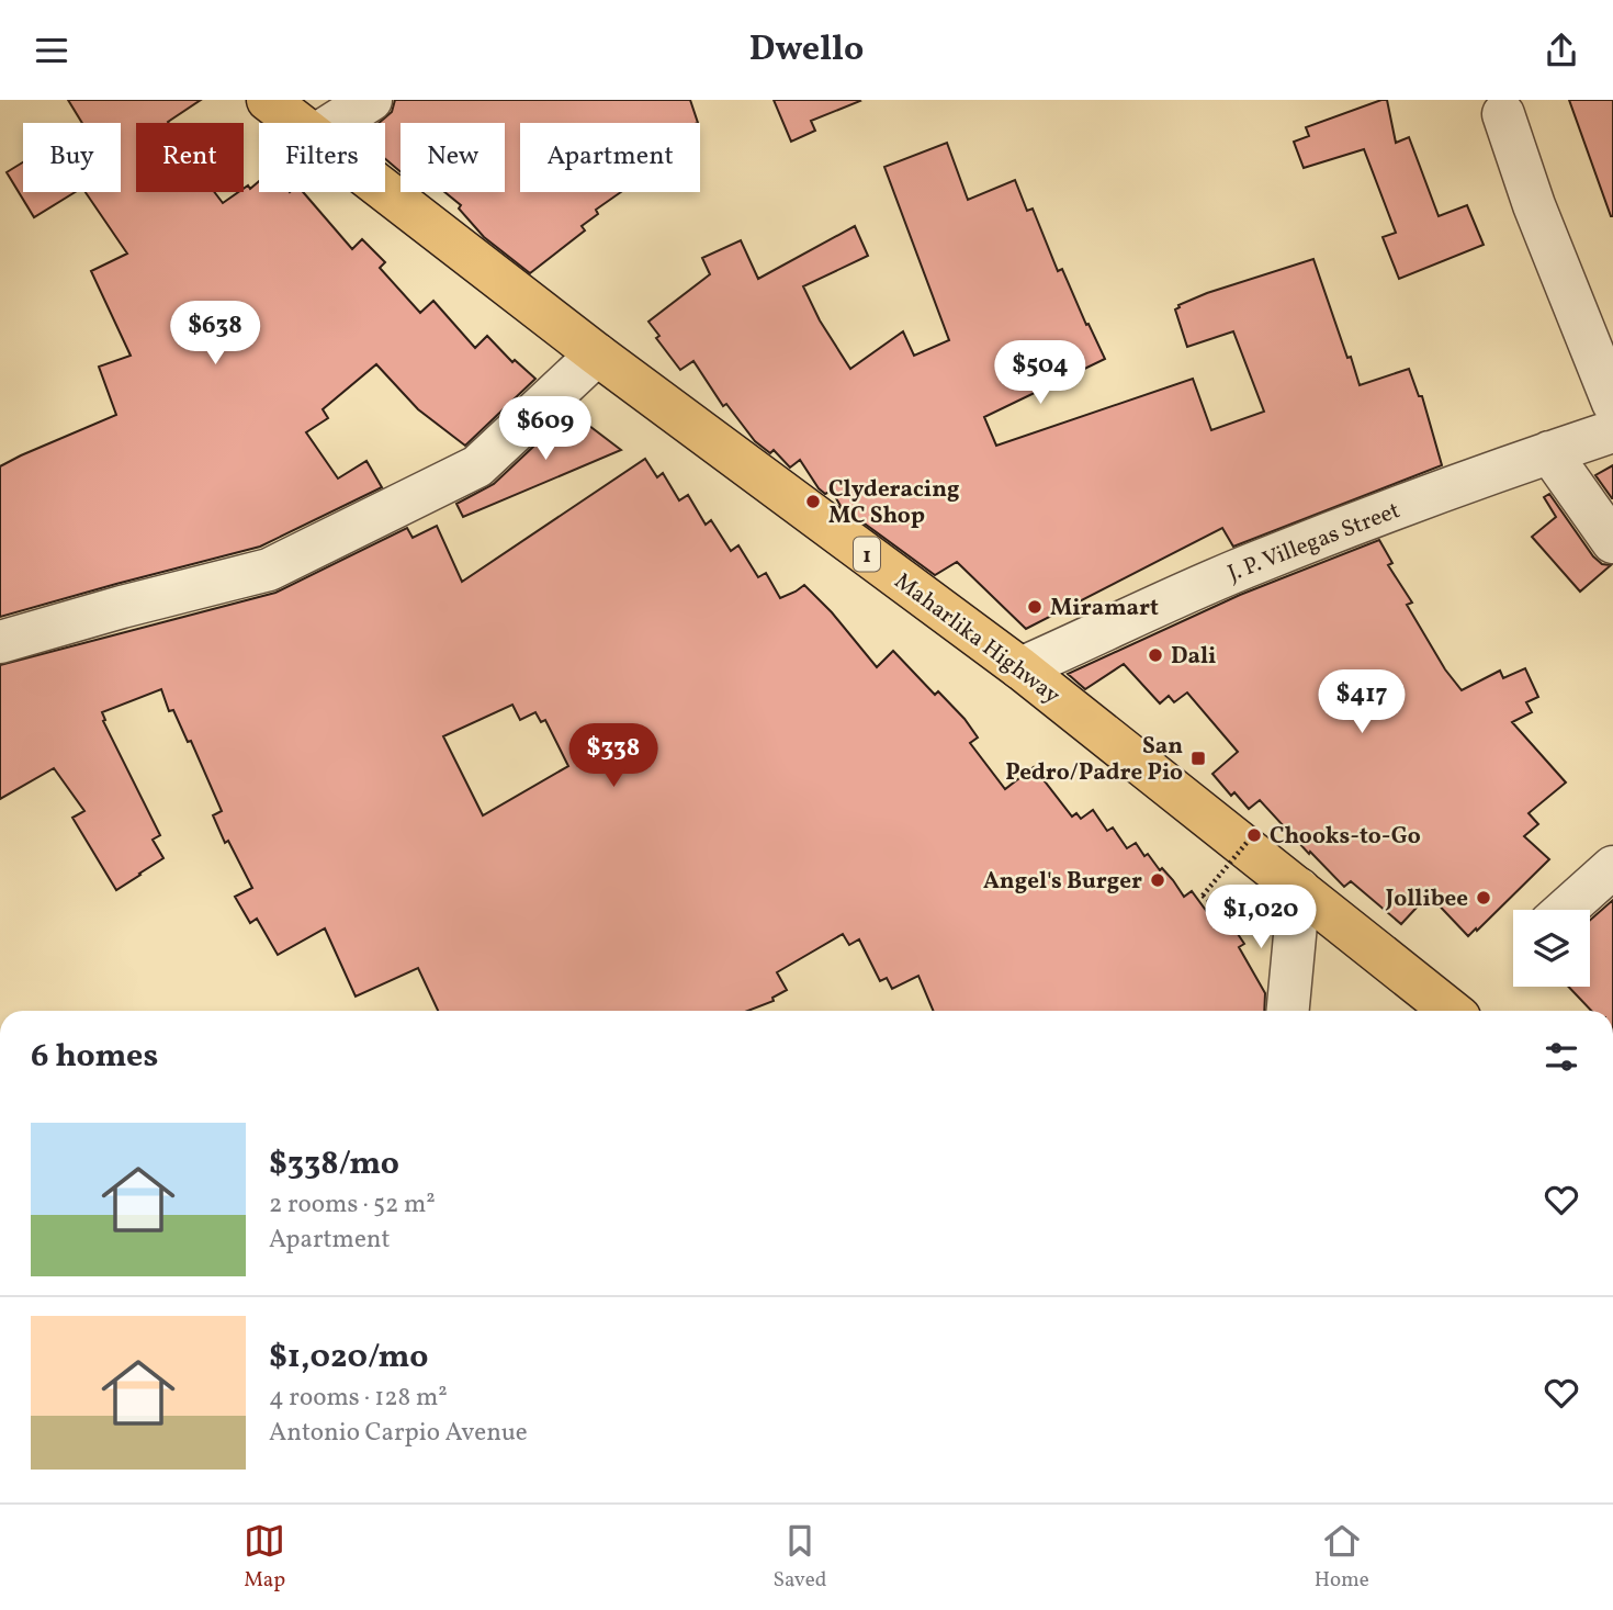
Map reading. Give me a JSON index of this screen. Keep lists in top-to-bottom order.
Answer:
{
  "streets": {
    "highway": ["1", "Maharlika Highway"],
    "street": ["J. P. Villegas Street"]
  },
  "crossings": [
    ["J. P. Villegas Street", "Maharlika Highway"]
  ],
  "places": {
    "other": [
      "Clyderacing MC Shop",
      "Miramart",
      "Dali",
      "Chooks-to-Go",
      "Angel's Burger",
      "Jollibee"
    ],
    "transit": ["San Pedro/Padre Pio"]
  },
  "page": {
    "header": "Dwello",
    "chip": [
      "Buy",
      "Rent",
      "Filters",
      "New",
      "Apartment"
    ],
    "price": [
      "$638",
      "$504",
      "$609",
      "$417",
      "$338",
      "$1,020"
    ],
    "heading": "6 homes",
    "list": [
      {
        "name": "$338/mo",
        "note": "2 rooms · 52 m² · Apartment"
      },
      {
        "name": "$1,020/mo",
        "note": "4 rooms · 128 m² · Antonio Carpio Avenue"
      }
    ],
    "tabs": ["Map", "Saved", "Home"]
  }
}
